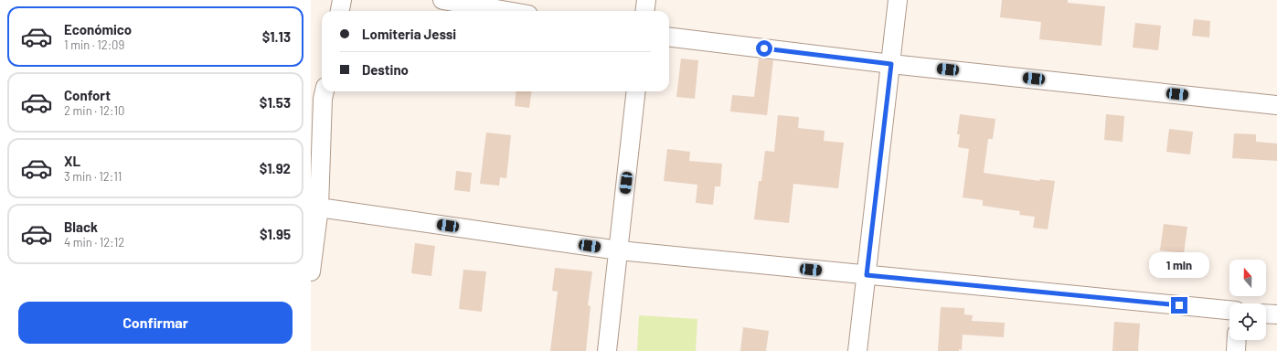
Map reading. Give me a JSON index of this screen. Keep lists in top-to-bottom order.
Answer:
{
  "north": "top",
  "page": {
    "list": [
      {
        "name": "Económico",
        "note": "1 min · 12:09",
        "value": "$1.13"
      },
      {
        "name": "Confort",
        "note": "2 min · 12:10",
        "value": "$1.53"
      },
      {
        "name": "XL",
        "note": "3 min · 12:11",
        "value": "$1.92"
      },
      {
        "name": "Black",
        "note": "4 min · 12:12",
        "value": "$1.95"
      }
    ],
    "banner": ["Lomiteria Jessi", "Destino"],
    "bubble": "1 min",
    "buttons": "Confirmar"
  }
}
